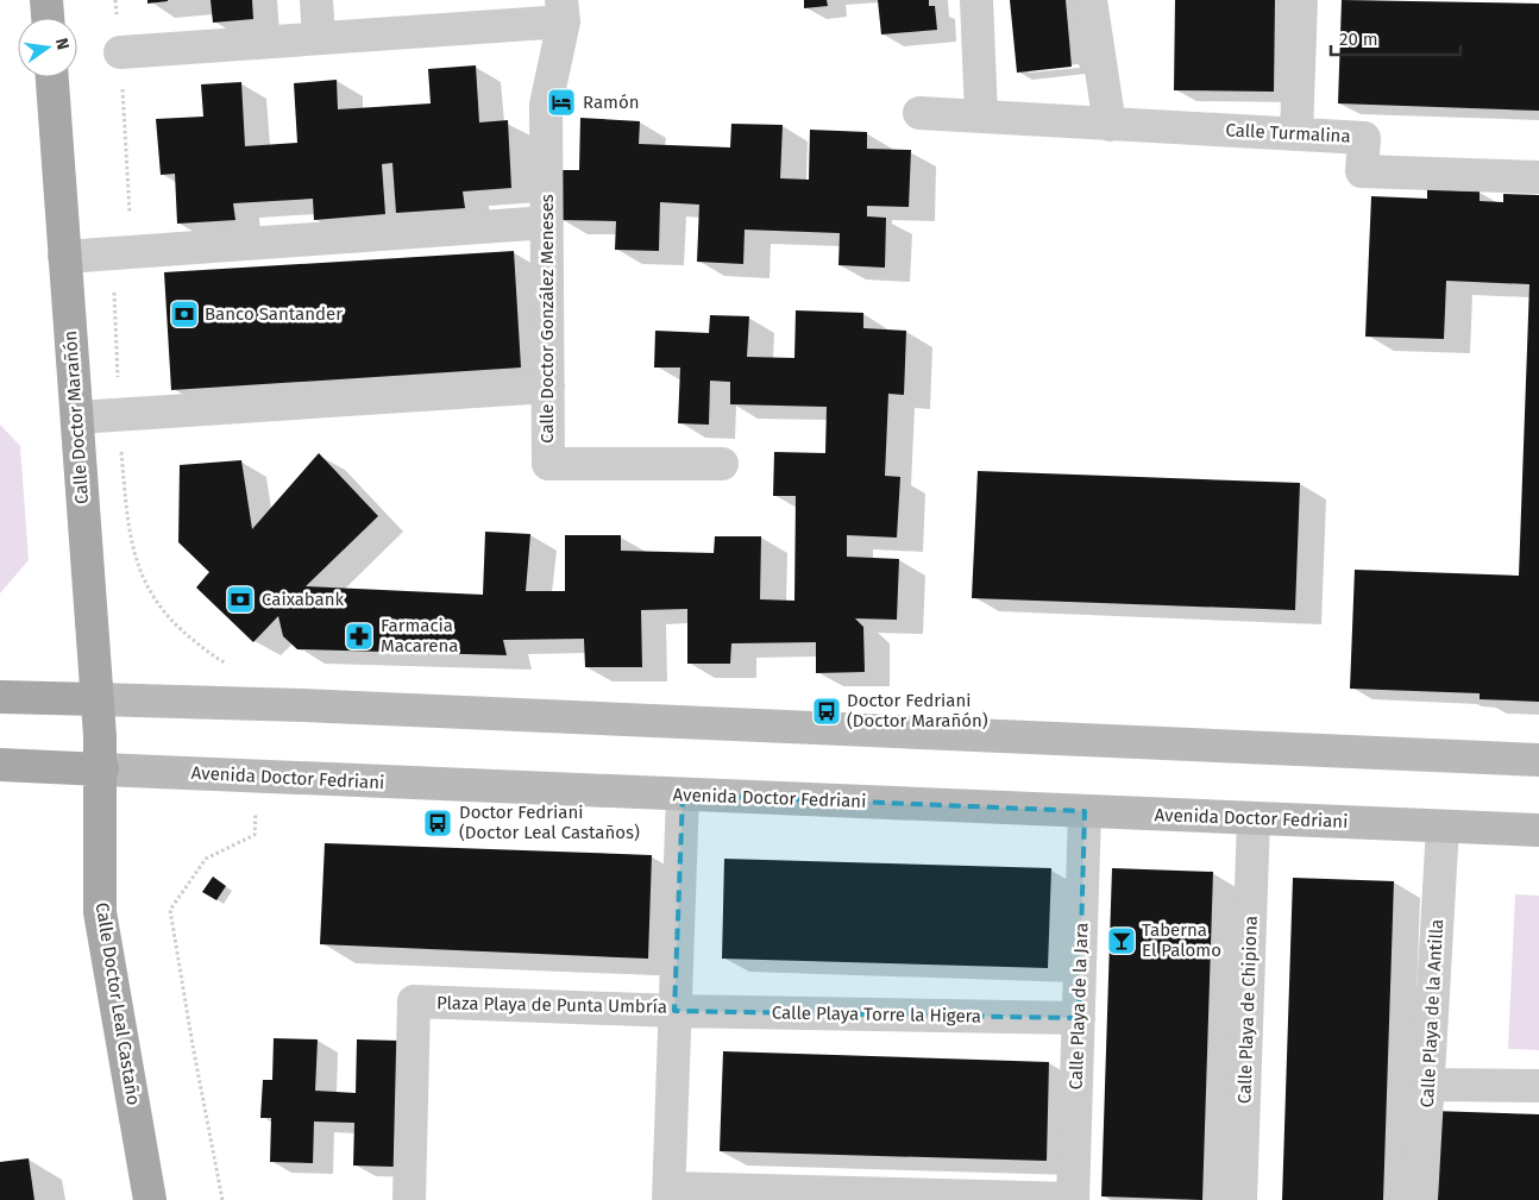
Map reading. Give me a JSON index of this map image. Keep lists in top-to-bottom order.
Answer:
{
  "streets": {
    "main road": ["Calle Doctor Marañón", "Avenida Doctor Fedriani", "Calle Doctor Leal Castaño"],
    "street": [
      "Calle Turmalina",
      "Calle Doctor González Meneses",
      "Plaza Playa de Punta Umbría",
      "Calle Playa de la Jara",
      "Calle Playa de Chipiona",
      "Calle Playa de la Antilla",
      "Calle Playa Torre la Higera"
    ]
  },
  "crossings": [
    ["Calle Doctor Marañón", "Avenida Doctor Fedriani"],
    ["Calle Doctor Marañón", "Calle Doctor Leal Castaño"],
    ["Avenida Doctor Fedriani", "Calle Doctor Leal Castaño"],
    ["Avenida Doctor Fedriani", "Plaza Playa de Punta Umbría"],
    ["Avenida Doctor Fedriani", "Calle Playa de la Jara"],
    ["Avenida Doctor Fedriani", "Calle Playa de Chipiona"],
    ["Avenida Doctor Fedriani", "Calle Playa de la Antilla"],
    ["Plaza Playa de Punta Umbría", "Calle Playa Torre la Higera"],
    ["Calle Playa de la Jara", "Calle Playa Torre la Higera"]
  ],
  "places": {
    "hotel": ["Ramón"],
    "bank": ["Banco Santander", "Caixabank"],
    "pharmacy": ["Farmacia Macarena"],
    "bus stop": ["Doctor Fedriani (Doctor Marañón)", "Doctor Fedriani (Doctor Leal Castaños)"],
    "bar": ["Taberna El Palomo"]
  },
  "scale_bar": "20 m",
  "north": "right"
}
